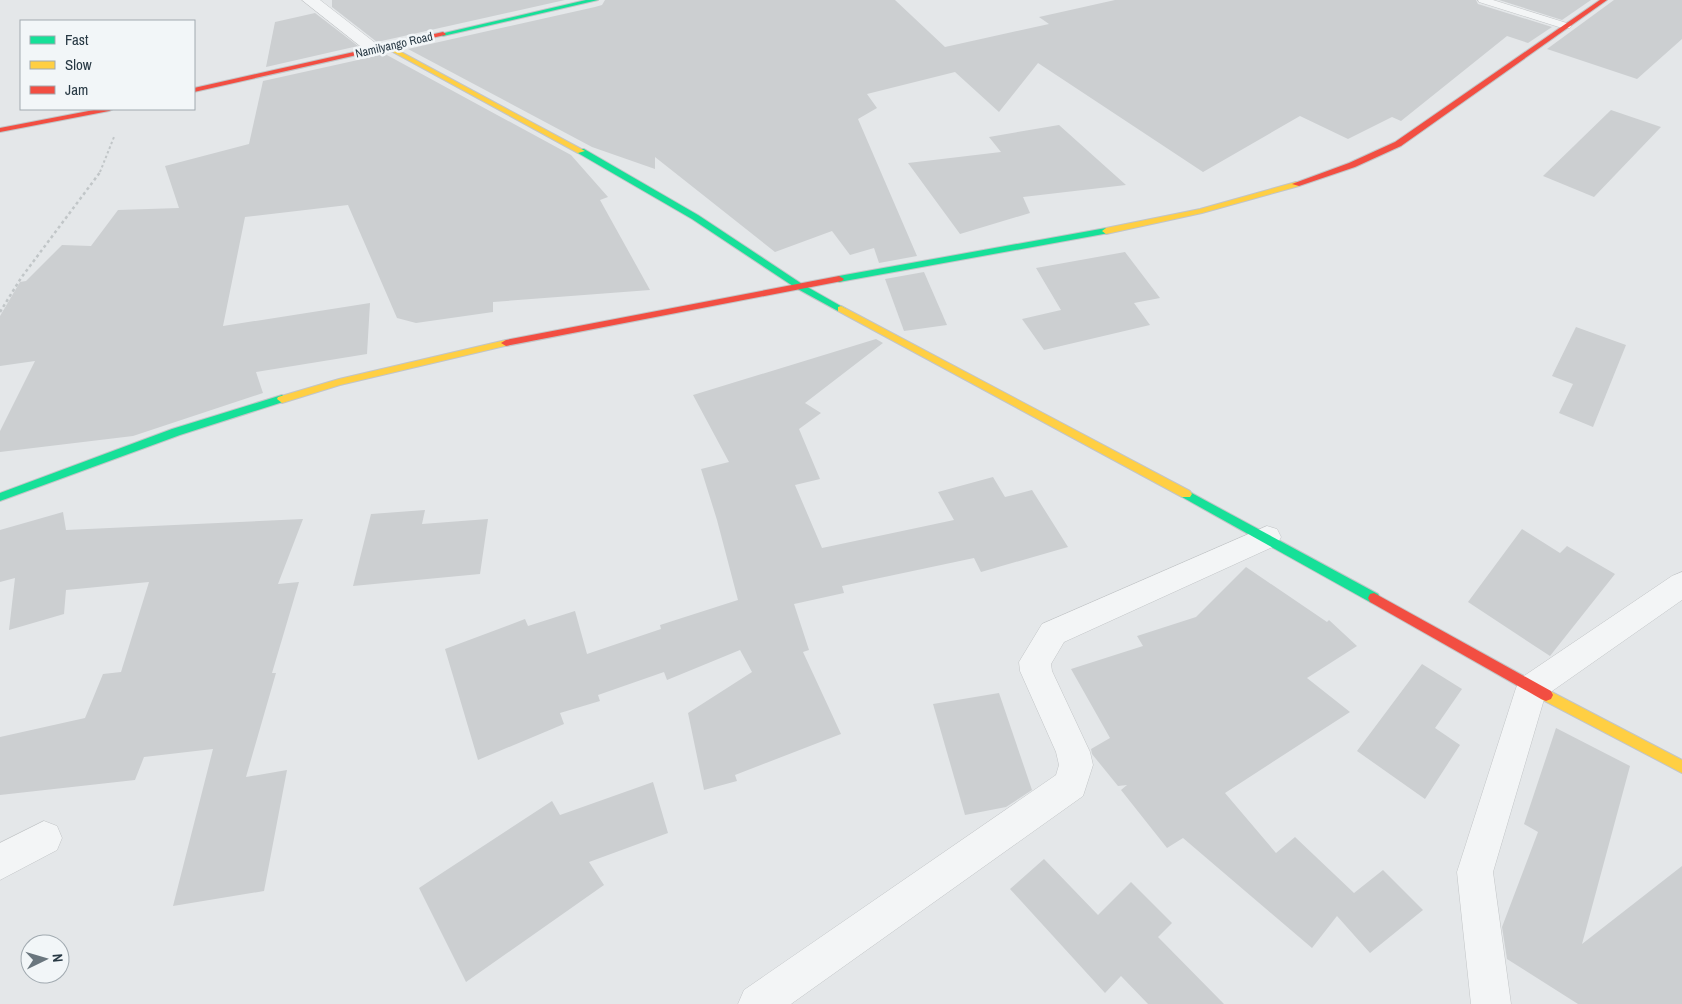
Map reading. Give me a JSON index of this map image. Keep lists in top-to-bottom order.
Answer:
{
  "streets": {
    "street": ["Namilyango Road"]
  },
  "legend": ["Fast", "Slow", "Jam"],
  "north": "right"
}
